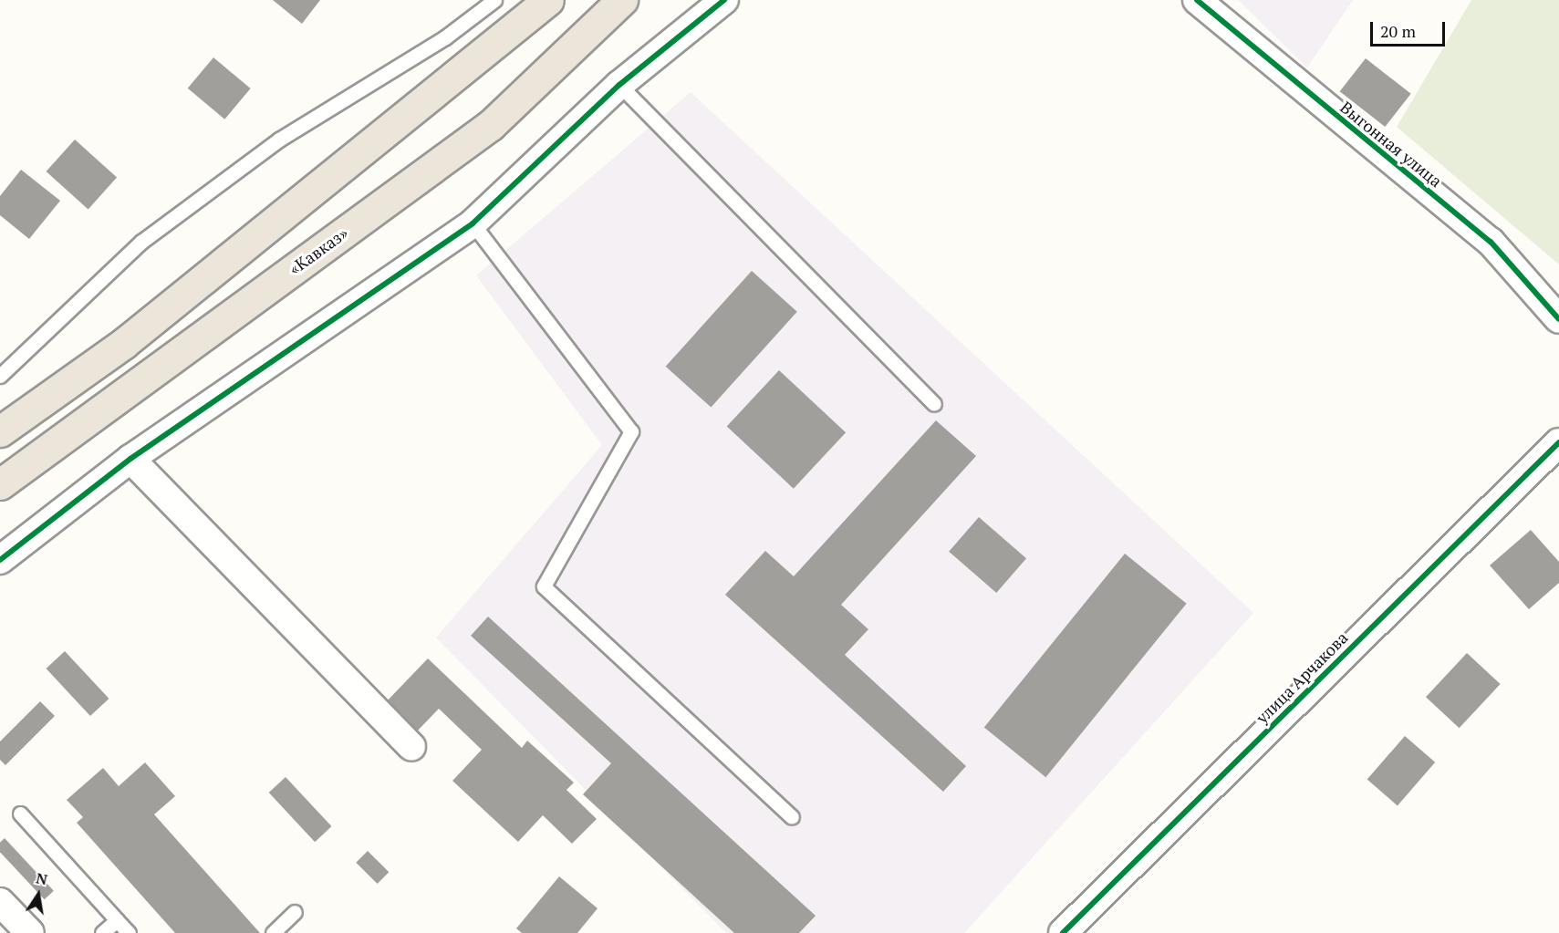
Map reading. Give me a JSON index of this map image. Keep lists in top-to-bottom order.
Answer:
{
  "streets": {
    "highway": ["«Кавказ»"],
    "street": ["Выгонная улица", "улица Арчакова"]
  },
  "scale_bar": "20 m",
  "north": "top"
}
